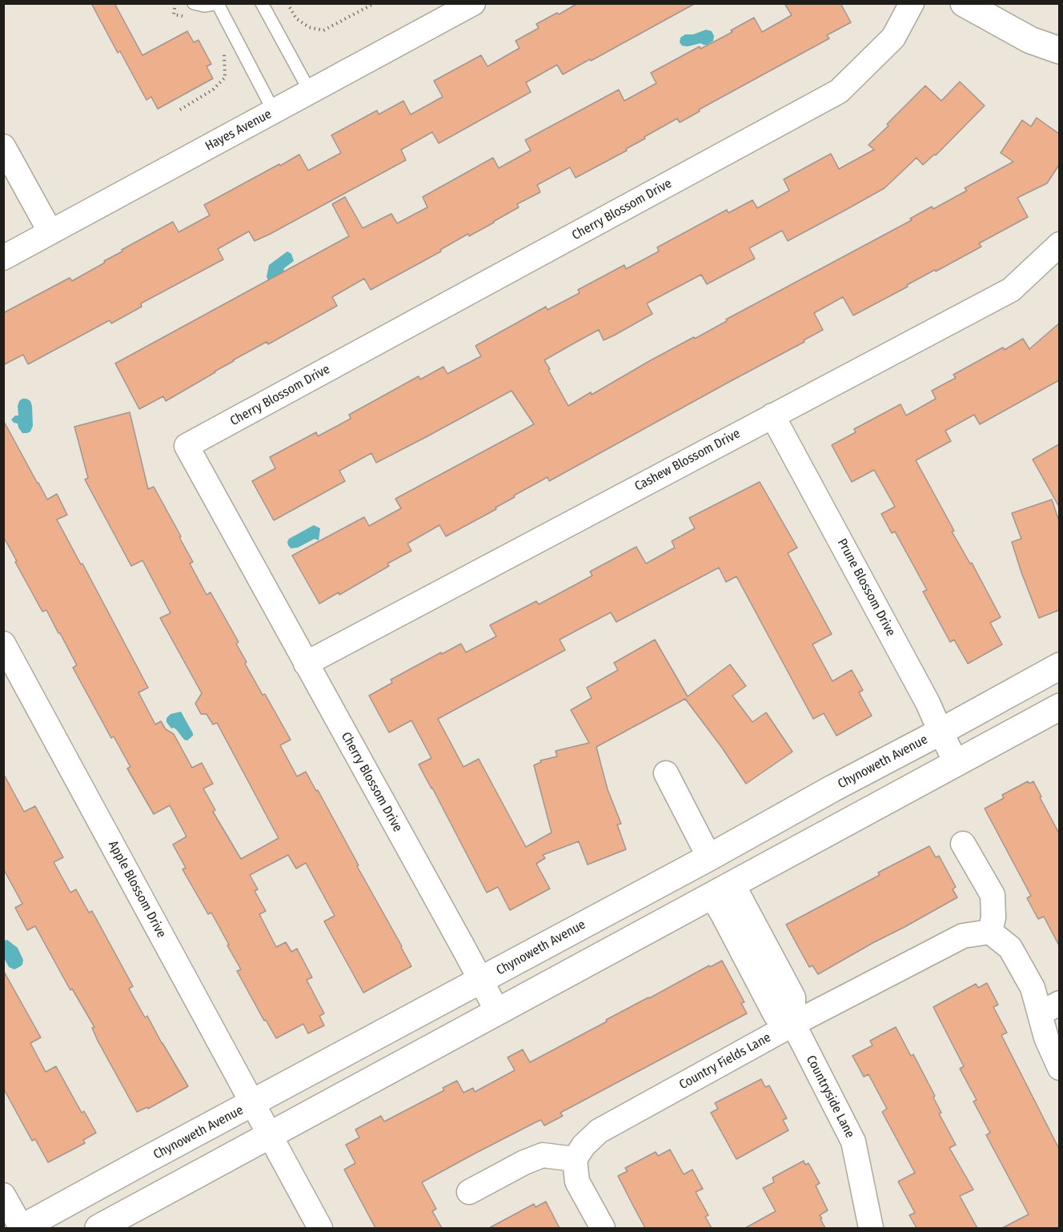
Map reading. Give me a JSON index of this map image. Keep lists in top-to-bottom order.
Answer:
{
  "streets": {
    "street": [
      "Hayes Avenue",
      "Cherry Blossom Drive",
      "Cashew Blossom Drive",
      "Prune Blossom Drive",
      "Chynoweth Avenue",
      "Apple Blossom Drive",
      "Country Fields Lane",
      "Countryside Lane"
    ]
  },
  "crossings": [
    ["Cherry Blossom Drive", "Cashew Blossom Drive"],
    ["Cherry Blossom Drive", "Chynoweth Avenue"],
    ["Cashew Blossom Drive", "Prune Blossom Drive"],
    ["Prune Blossom Drive", "Chynoweth Avenue"],
    ["Chynoweth Avenue", "Apple Blossom Drive"],
    ["Country Fields Lane", "Countryside Lane"]
  ]
}
